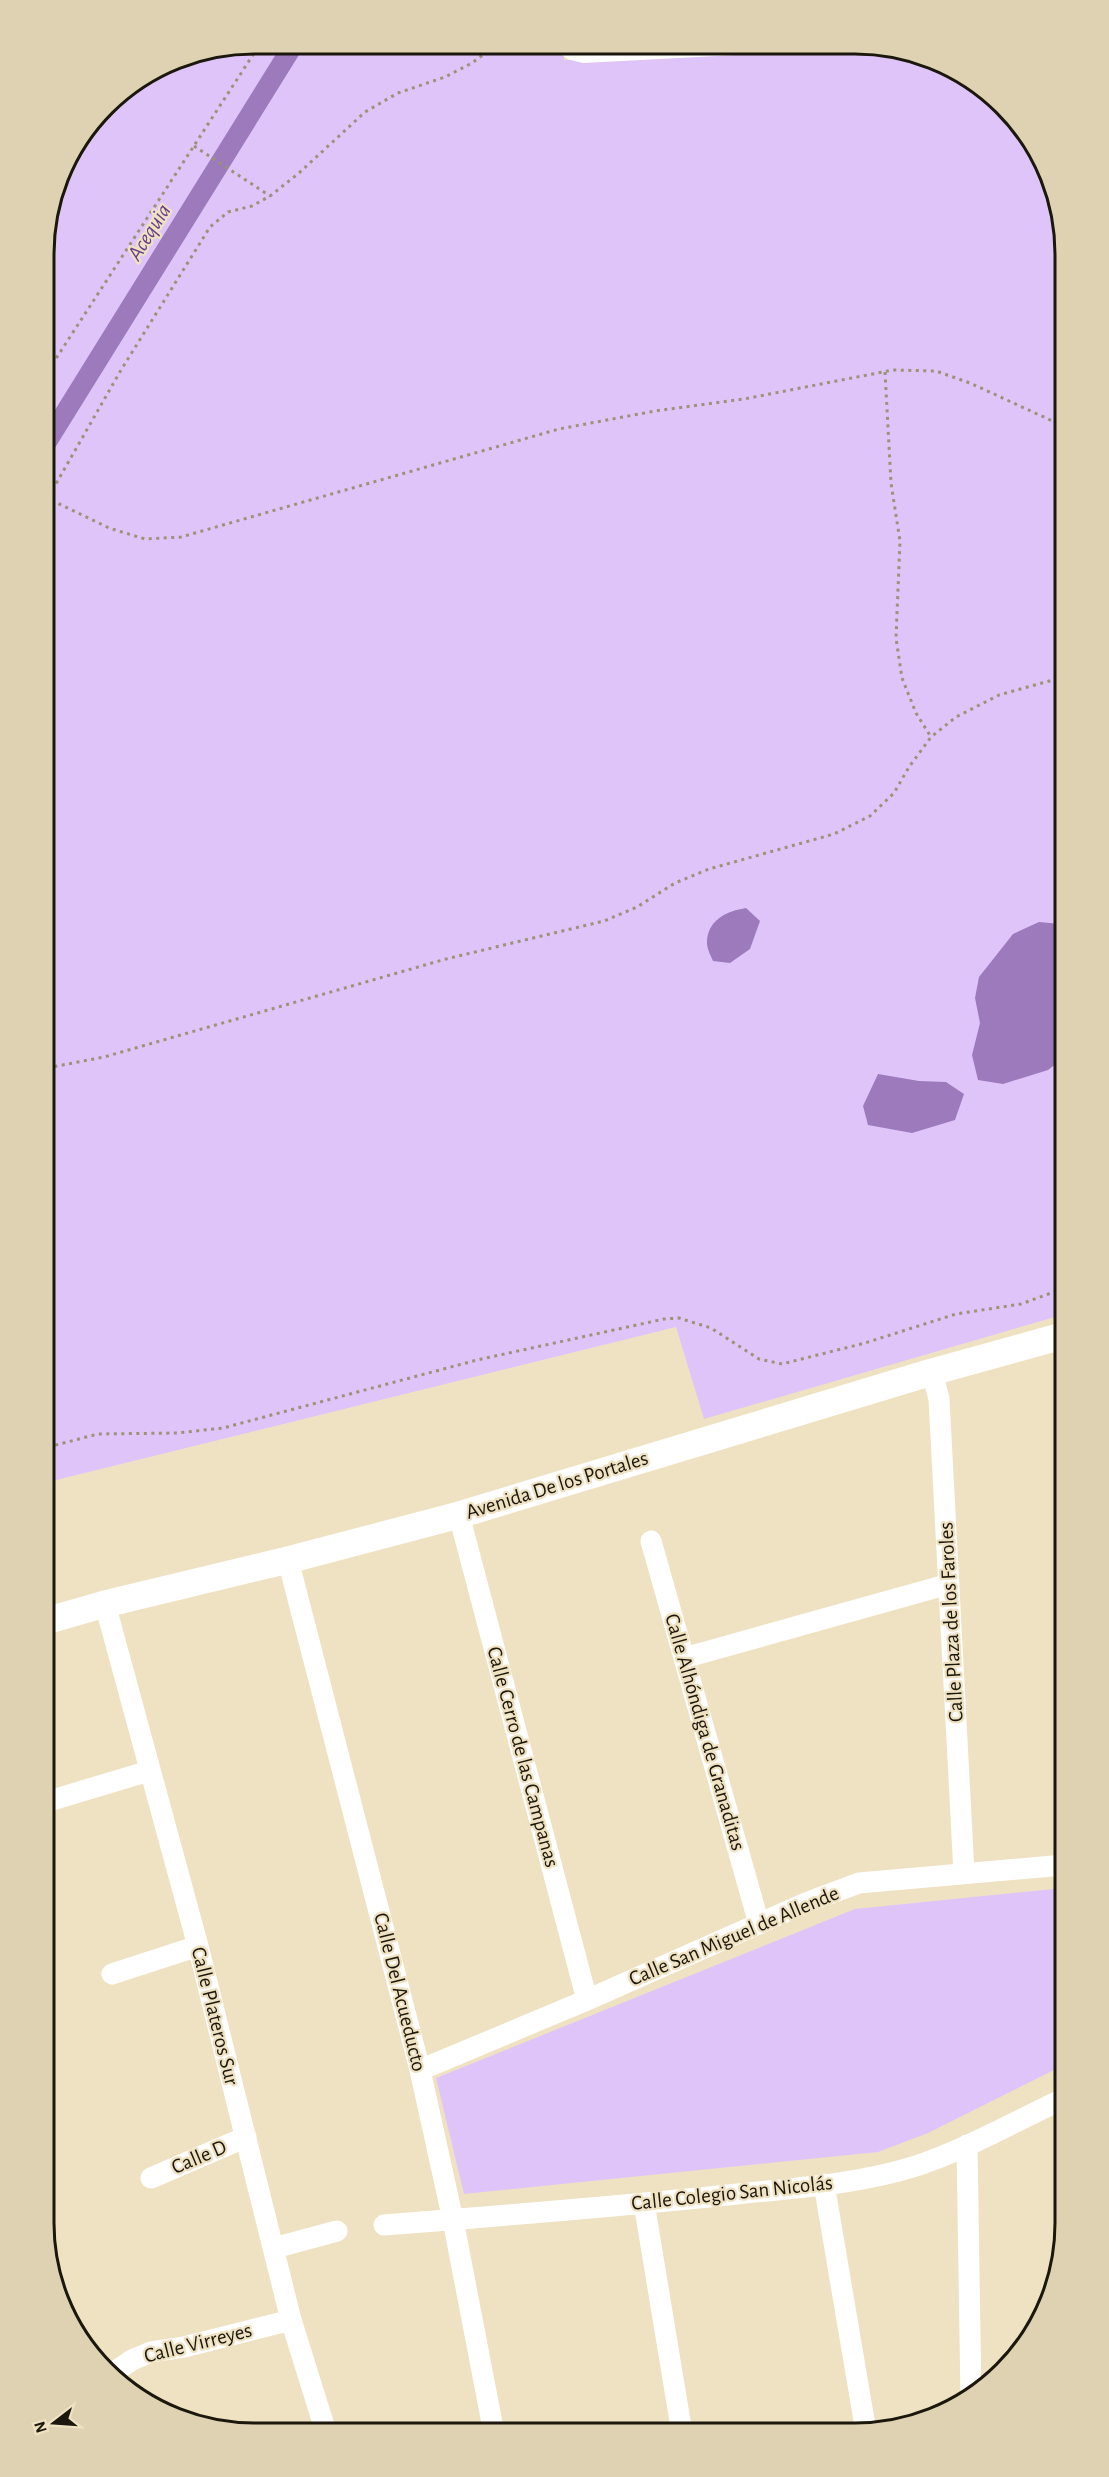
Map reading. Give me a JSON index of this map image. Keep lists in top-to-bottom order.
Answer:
{
  "streets": {
    "street": [
      "Avenida De los Portales",
      "Calle Plaza de los Faroles",
      "Calle Alhóndiga de Granaditas",
      "Calle Cerro de las Campanas",
      "Calle San Miguel de Allende",
      "Calle Del Acueducto",
      "Calle Plateros Sur",
      "Calle D",
      "Calle Colegio San Nicolás",
      "Calle Virreyes"
    ]
  },
  "crossings": [
    ["Avenida De los Portales", "Calle Plaza de los Faroles"],
    ["Avenida De los Portales", "Calle Cerro de las Campanas"],
    ["Avenida De los Portales", "Calle Del Acueducto"],
    ["Avenida De los Portales", "Calle Plateros Sur"],
    ["Calle Plaza de los Faroles", "Calle San Miguel de Allende"],
    ["Calle Alhóndiga de Granaditas", "Calle San Miguel de Allende"],
    ["Calle Cerro de las Campanas", "Calle San Miguel de Allende"],
    ["Calle San Miguel de Allende", "Calle Del Acueducto"],
    ["Calle Del Acueducto", "Calle Colegio San Nicolás"],
    ["Calle Plateros Sur", "Calle D"],
    ["Calle Plateros Sur", "Calle Virreyes"]
  ],
  "water": ["Acequia"],
  "north": "left"
}
